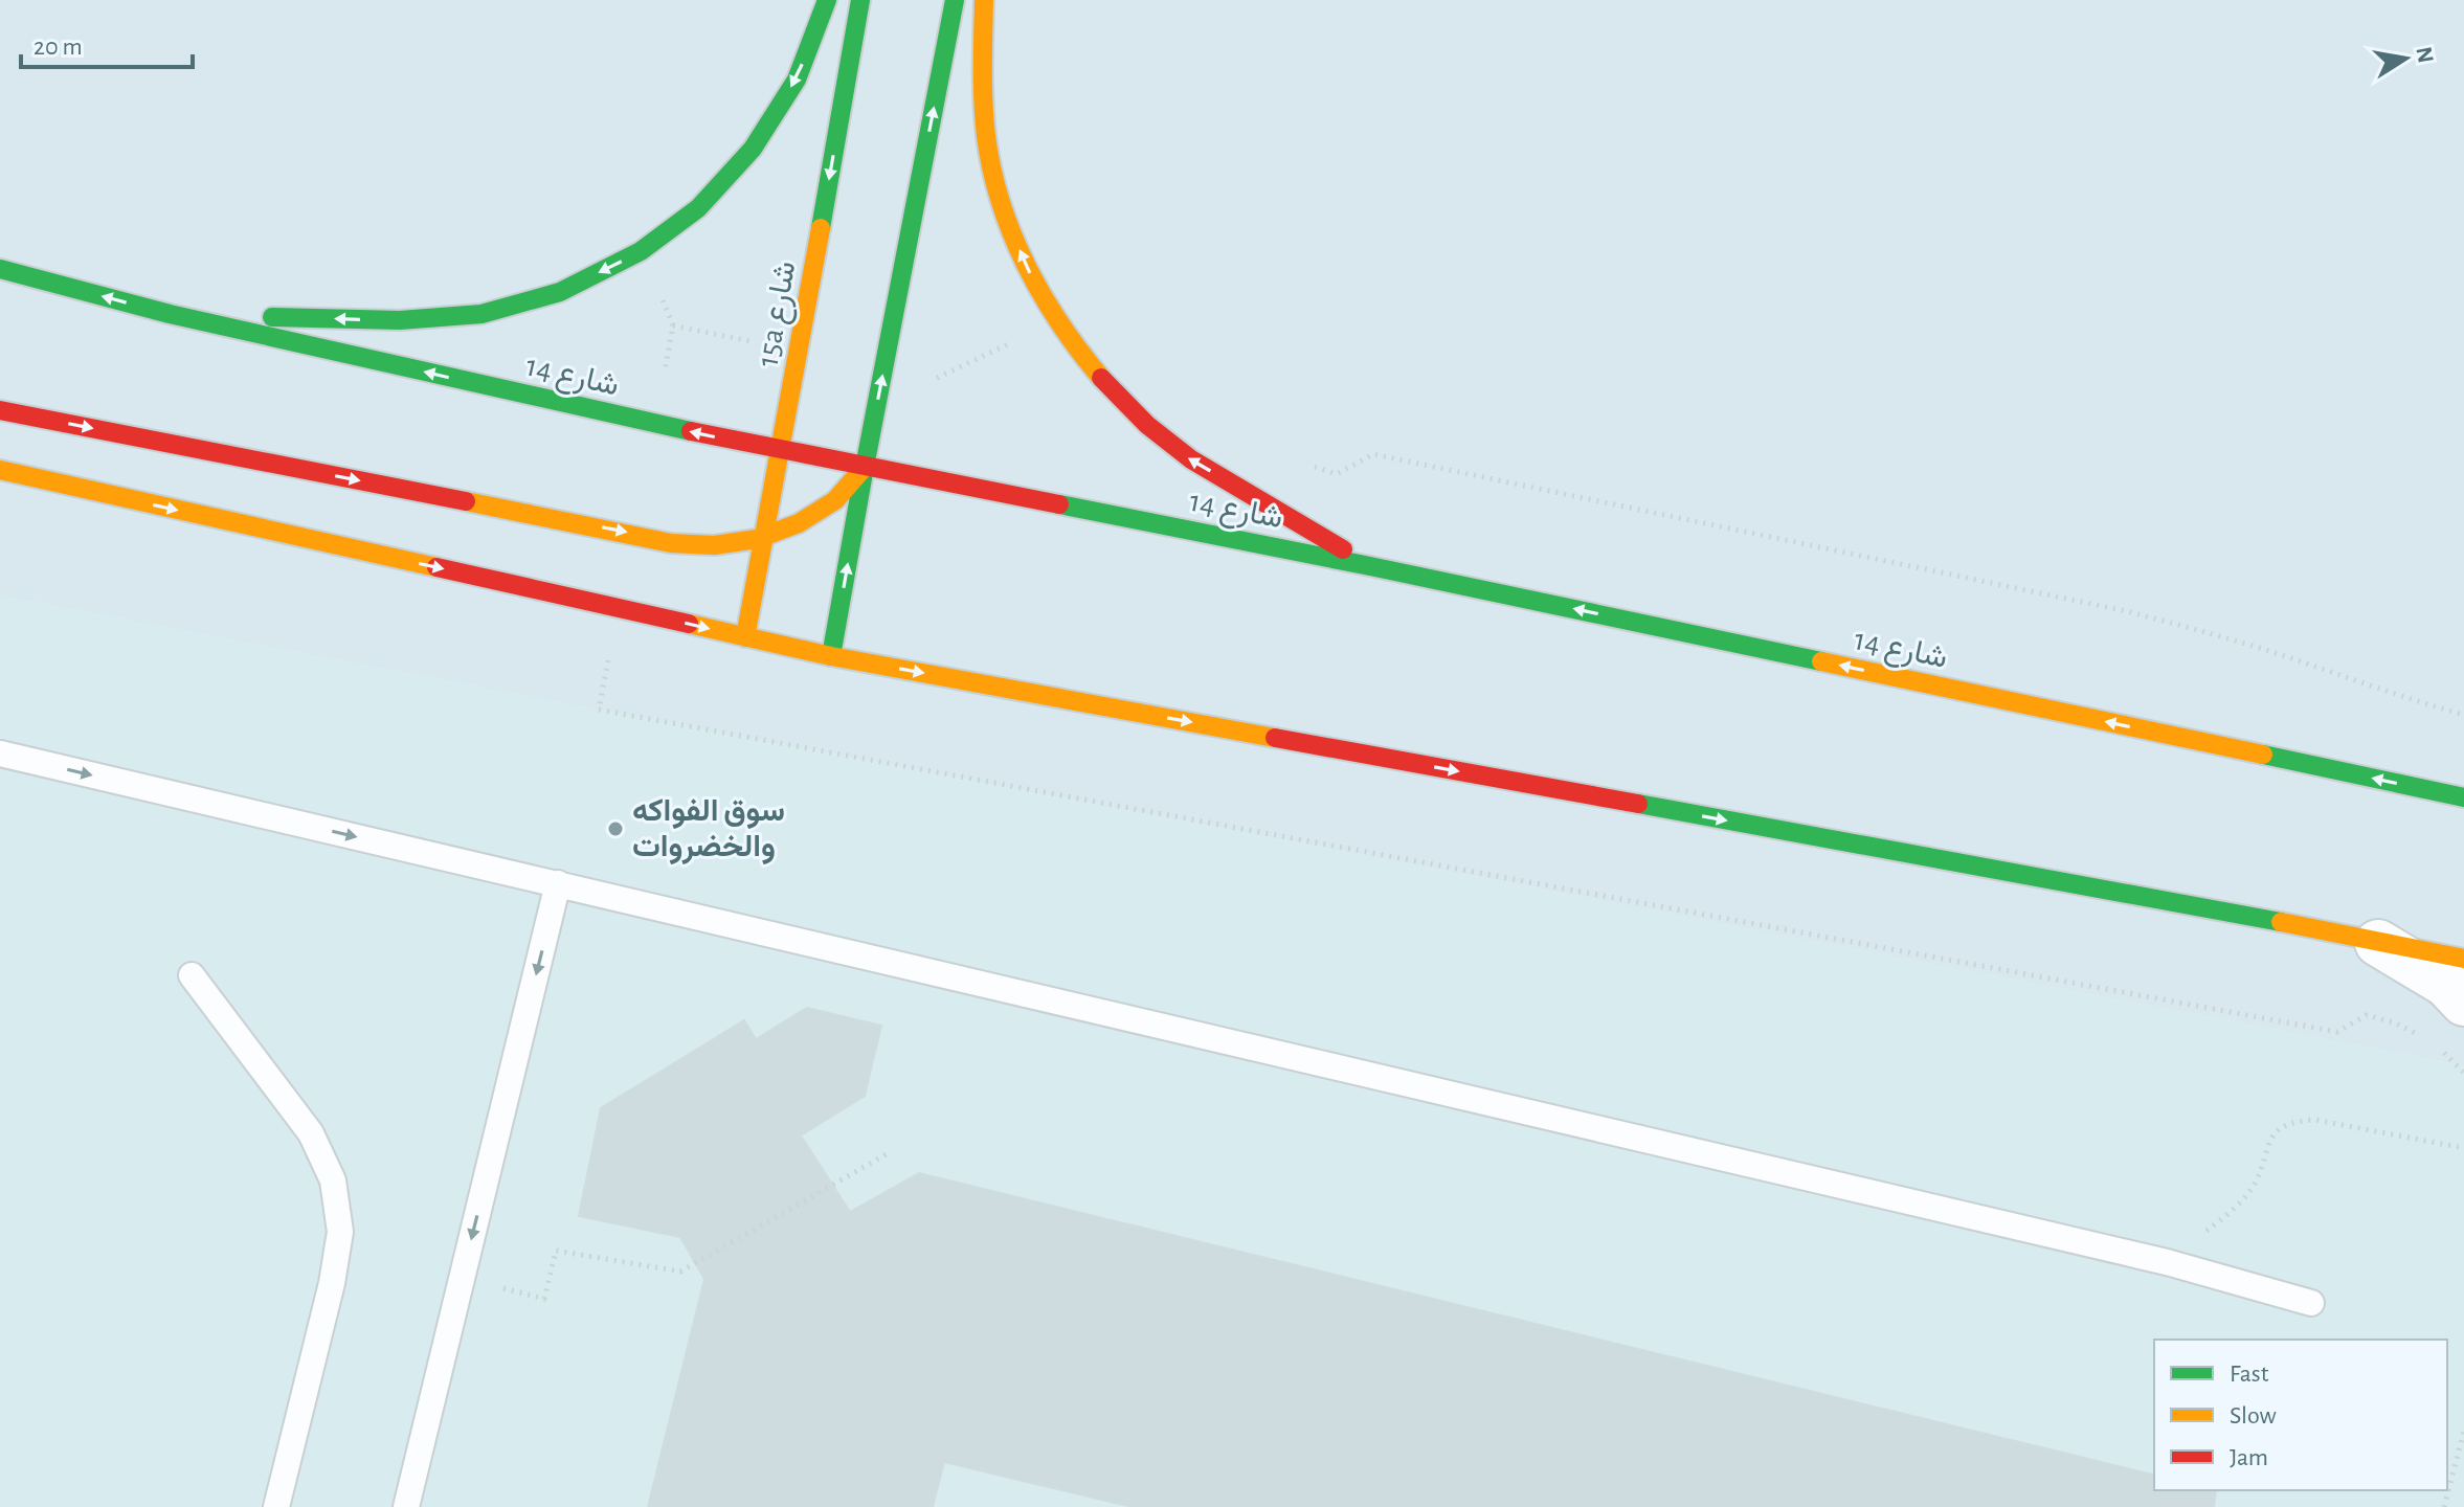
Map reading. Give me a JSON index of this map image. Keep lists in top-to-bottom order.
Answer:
{
  "streets": {
    "main road": ["15a شارع", "شارع 14"]
  },
  "crossings": [
    ["15a شارع", "شارع 14"]
  ],
  "places": ["سوق الفواكه والخضروات"],
  "legend": ["Fast", "Slow", "Jam"],
  "scale_bar": "20 m",
  "north": "right"
}
